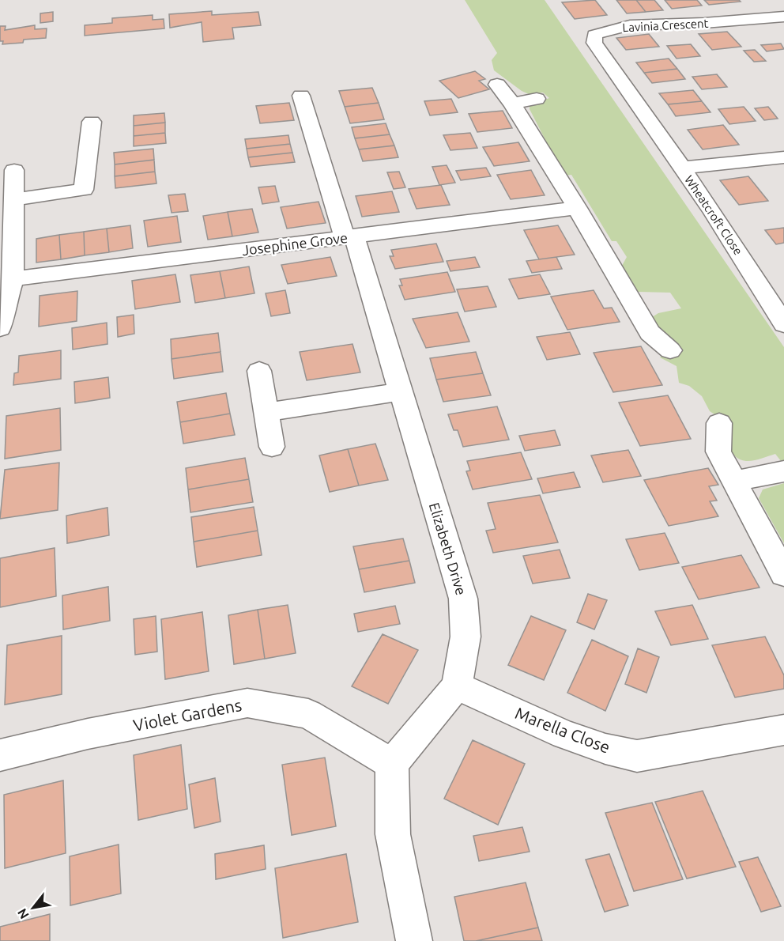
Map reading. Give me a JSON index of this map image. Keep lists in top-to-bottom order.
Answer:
{
  "streets": {
    "street": [
      "Lavinia Crescent",
      "Wheatcroft Close",
      "Josephine Grove",
      "Elizabeth Drive",
      "Violet Gardens",
      "Marella Close"
    ]
  },
  "crossings": [
    ["Lavinia Crescent", "Wheatcroft Close"],
    ["Josephine Grove", "Elizabeth Drive"],
    ["Elizabeth Drive", "Violet Gardens"],
    ["Elizabeth Drive", "Marella Close"]
  ],
  "north": "bottom left"
}
